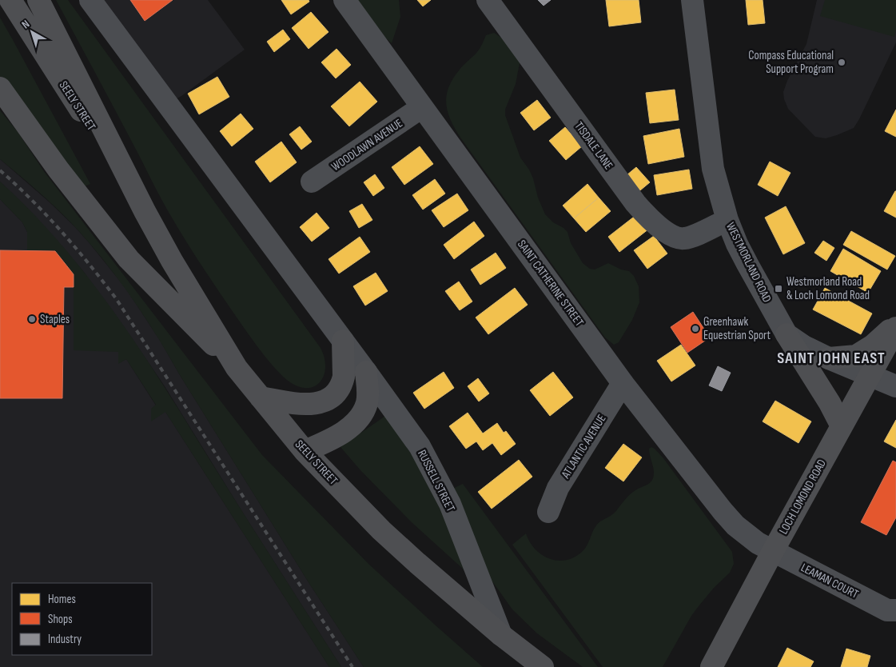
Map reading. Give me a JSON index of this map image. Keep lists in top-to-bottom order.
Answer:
{
  "streets": {
    "main road": ["SEELY STREET", "LOCH LOMOND ROAD"],
    "street": [
      "WOODLAWN AVENUE",
      "TISDALE LANE",
      "WESTMORLAND ROAD",
      "SAINT CATHERINE STREET",
      "ATLANTIC AVENUE",
      "RUSSELL STREET",
      "LEAMAN COURT"
    ]
  },
  "crossings": [
    ["SEELY STREET", "RUSSELL STREET"],
    ["WOODLAWN AVENUE", "SAINT CATHERINE STREET"],
    ["TISDALE LANE", "WESTMORLAND ROAD"],
    ["WESTMORLAND ROAD", "LOCH LOMOND ROAD"],
    ["SAINT CATHERINE STREET", "ATLANTIC AVENUE"],
    ["SAINT CATHERINE STREET", "LOCH LOMOND ROAD"],
    ["SAINT CATHERINE STREET", "LEAMAN COURT"],
    ["LOCH LOMOND ROAD", "LEAMAN COURT"]
  ],
  "districts": ["SAINT JOHN EAST"],
  "places": {
    "other": ["Compass Educational Support Program", "Staples", "Greenhawk Equestrian Sport"],
    "transit": ["Westmorland Road & Loch Lomond Road"]
  },
  "legend": ["Homes", "Shops", "Industry"],
  "north": "top left"
}
